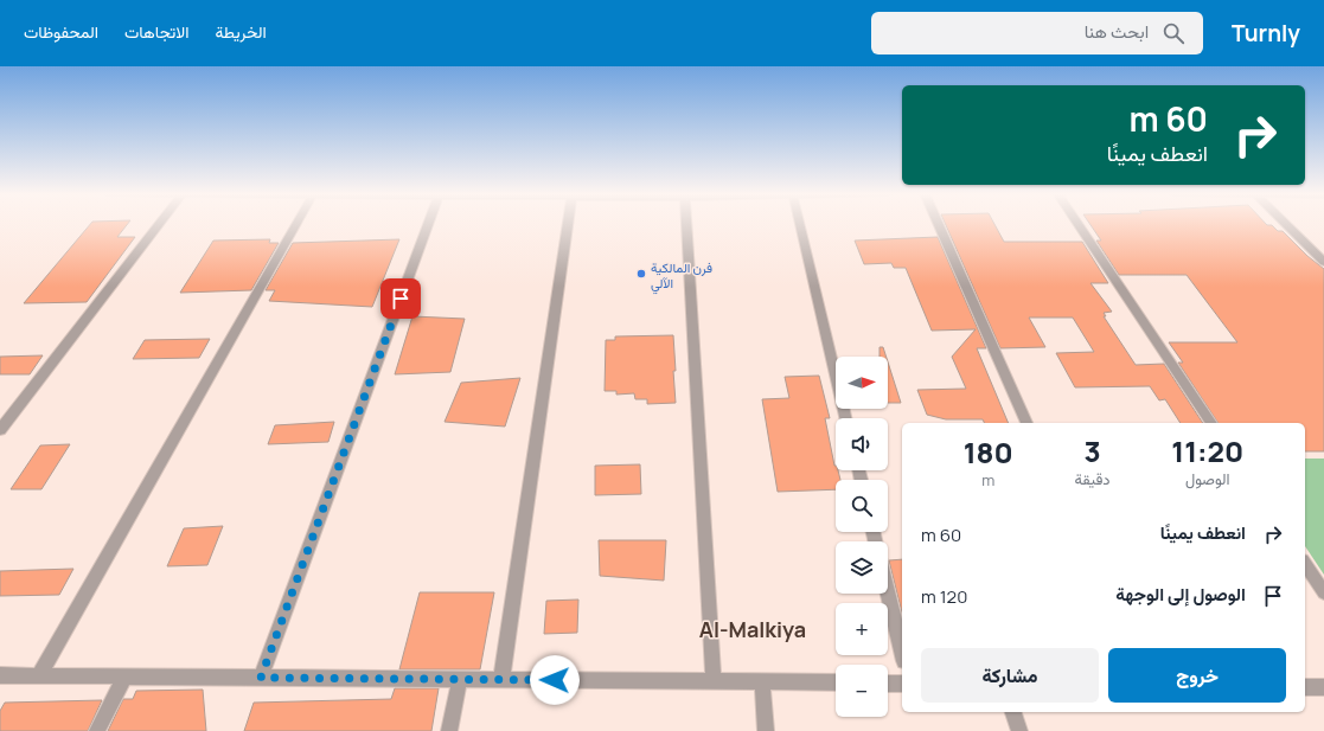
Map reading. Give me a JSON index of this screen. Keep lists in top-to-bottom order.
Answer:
{
  "districts": ["Al-Malkiya"],
  "places": ["فرن المالكية الآلي"],
  "north": "right",
  "page": {
    "header": "Turnly",
    "search": "ابحث هنا",
    "nav": ["الخريطة", "الاتجاهات", "المحفوظات"],
    "turn": ["60 m", "انعطف يمينًا"],
    "map_buttons": ["+", "−"],
    "eta": [
      "11:20",
      "الوصول",
      "3",
      "دقيقة",
      "180",
      "m"
    ],
    "list": [
      {
        "name": "انعطف يمينًا",
        "value": "60 m"
      },
      {
        "name": "الوصول إلى الوجهة",
        "value": "120 m"
      }
    ],
    "buttons": ["خروج", "مشاركة"]
  }
}
